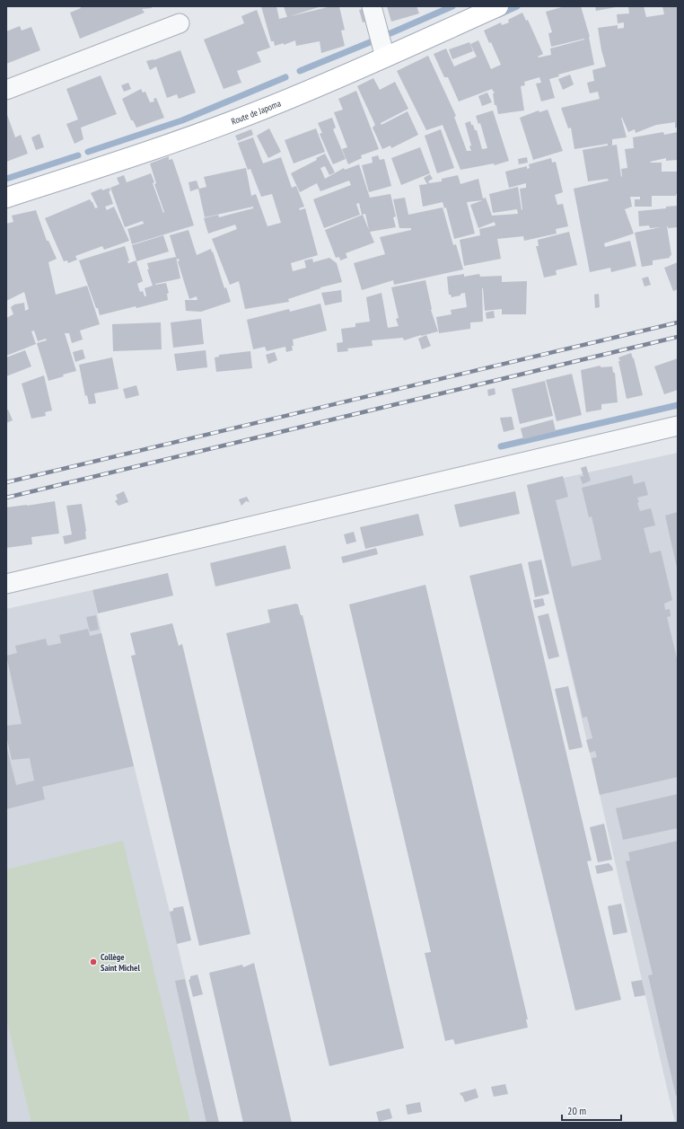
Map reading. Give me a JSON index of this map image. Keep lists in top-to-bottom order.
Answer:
{
  "streets": {
    "main road": ["Route de Japoma"]
  },
  "places": ["Collège Saint Michel"],
  "scale_bar": "20 m"
}
